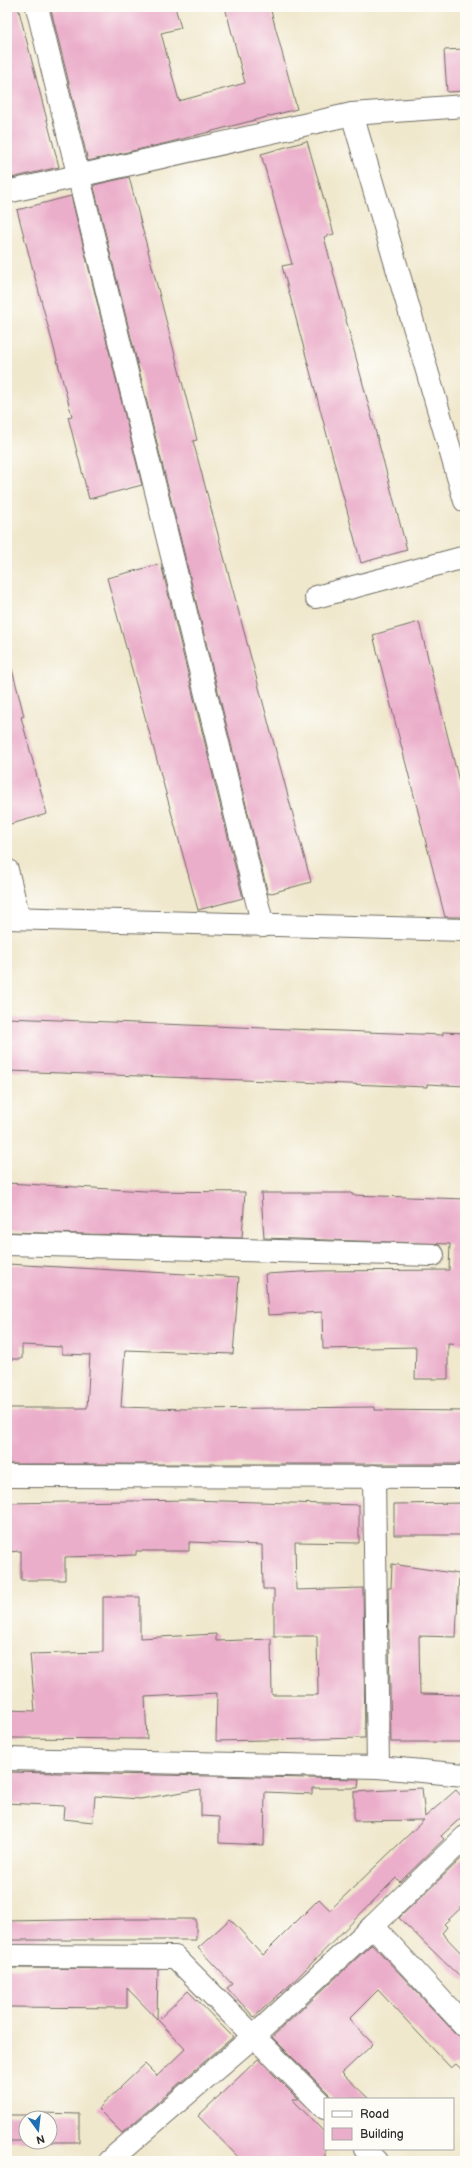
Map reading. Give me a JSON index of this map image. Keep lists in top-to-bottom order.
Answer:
{
  "legend": ["Road", "Building"],
  "north": "bottom"
}
